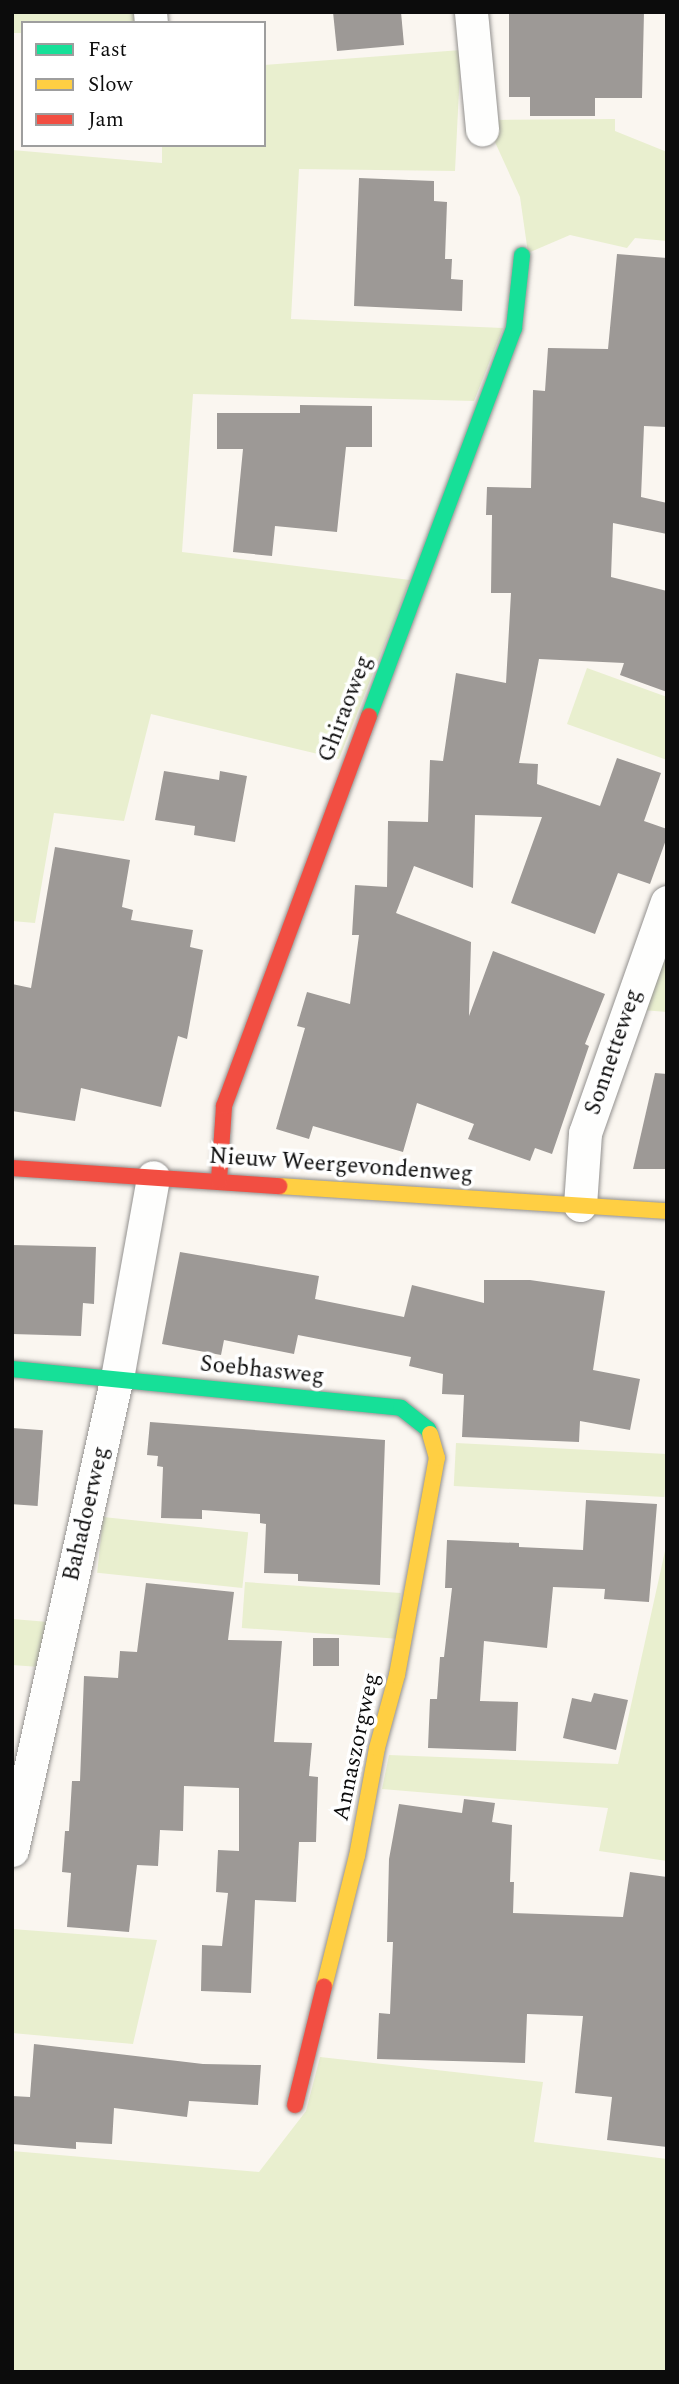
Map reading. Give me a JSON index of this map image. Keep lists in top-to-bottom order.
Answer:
{
  "streets": {
    "street": [
      "Ghiraoweg",
      "Sonnetteweg",
      "Nieuw Weergevondenweg",
      "Soebhasweg",
      "Bahadoerweg",
      "Annaszorgweg"
    ]
  },
  "crossings": [
    ["Ghiraoweg", "Nieuw Weergevondenweg"],
    ["Sonnetteweg", "Nieuw Weergevondenweg"],
    ["Nieuw Weergevondenweg", "Bahadoerweg"],
    ["Soebhasweg", "Bahadoerweg"],
    ["Soebhasweg", "Annaszorgweg"]
  ],
  "legend": ["Fast", "Slow", "Jam"]
}
